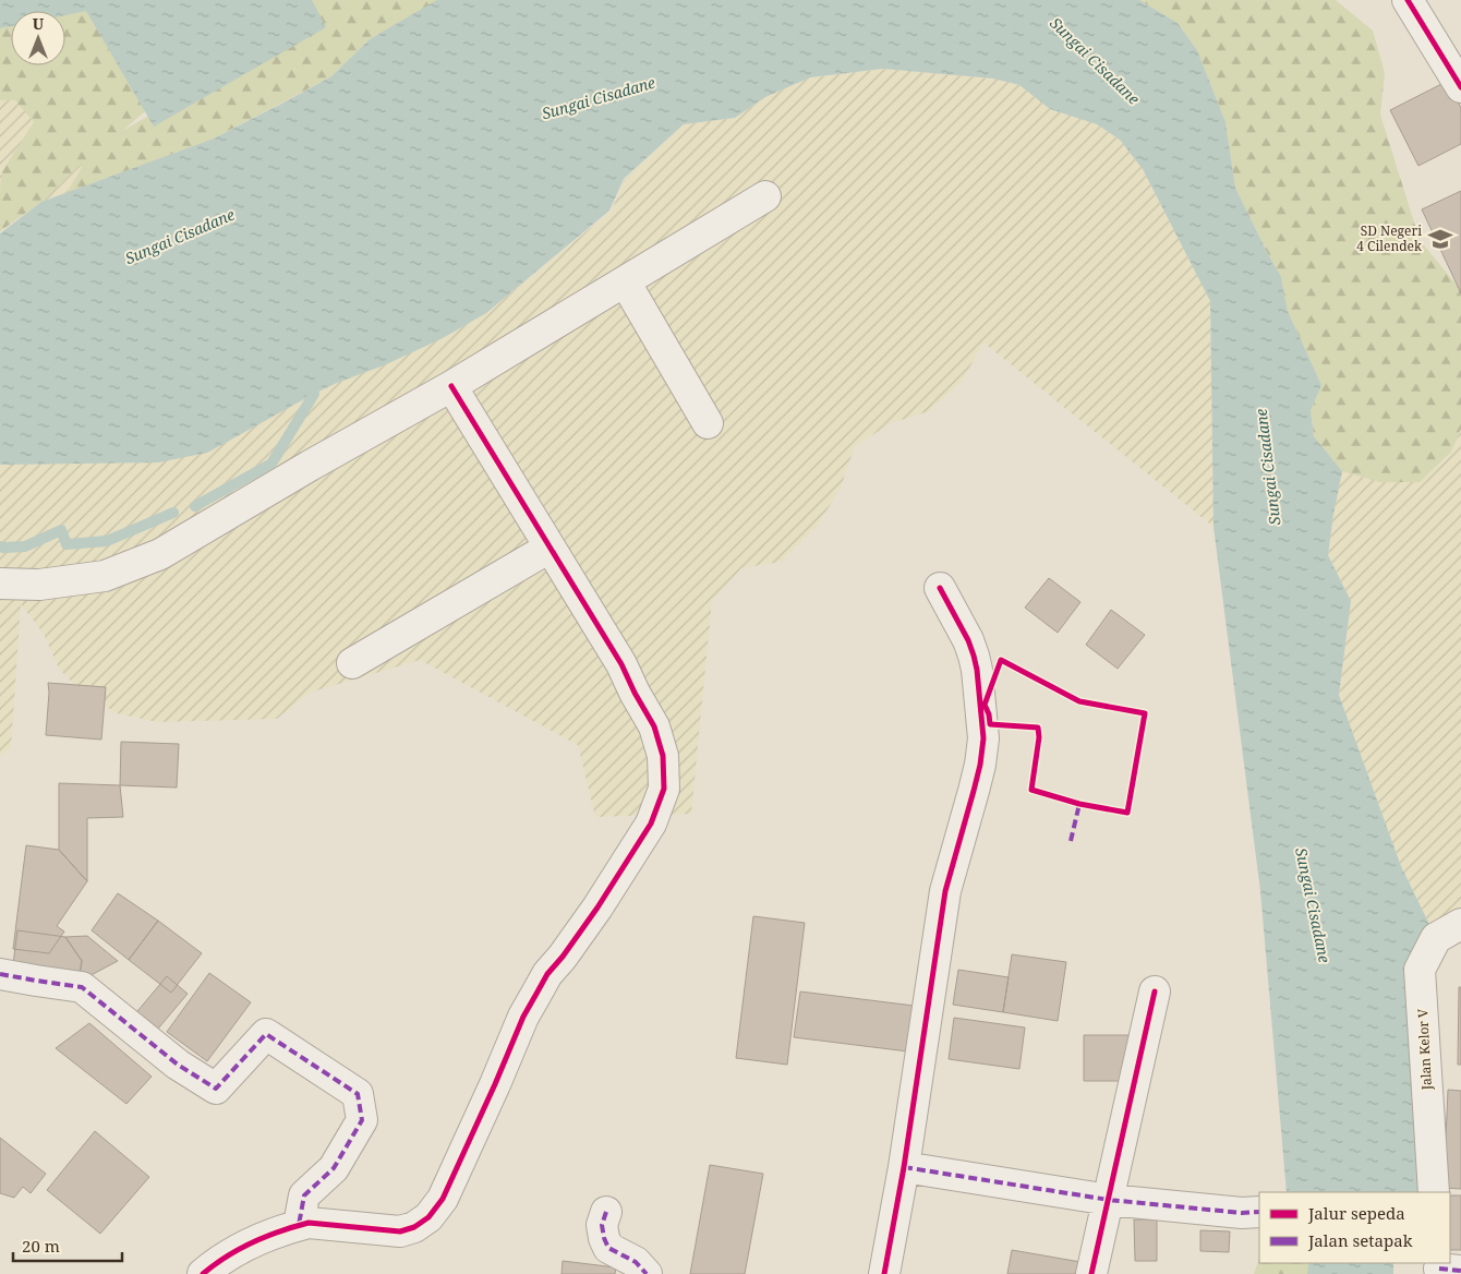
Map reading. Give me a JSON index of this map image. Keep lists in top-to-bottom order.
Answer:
{
  "streets": {
    "street": ["Jalan Kelor V"]
  },
  "water": ["Sungai Cisadane"],
  "places": {
    "school or university": ["SD Negeri 4 Cilendek"]
  },
  "legend": ["Jalur sepeda", "Jalan setapak"],
  "scale_bar": "20 m",
  "north": "top"
}
